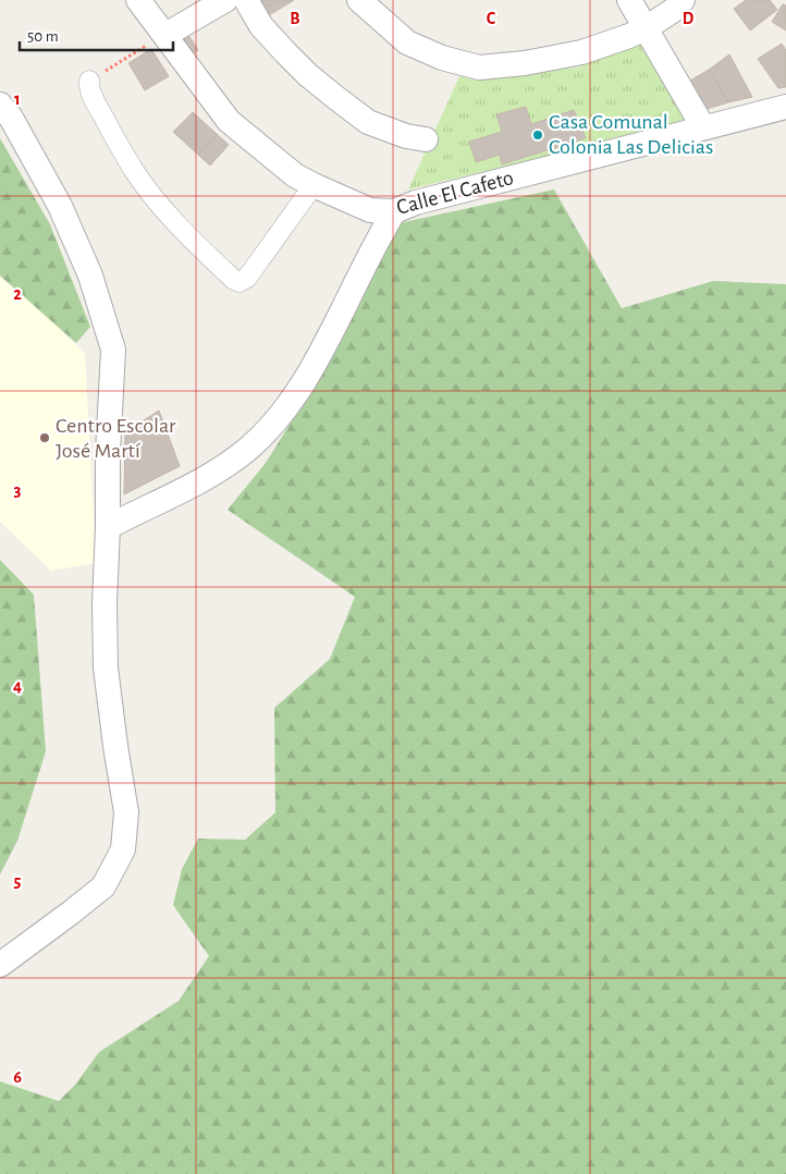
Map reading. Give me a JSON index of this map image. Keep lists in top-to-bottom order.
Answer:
{
  "streets": {
    "street": ["Calle El Cafeto"]
  },
  "places": ["Casa Comunal Colonia Las Delicias", "Centro Escolar José Martí"],
  "scale_bar": "50 m",
  "grid": {
    "columns": ["B", "C", "D"],
    "rows": [
      "1",
      "2",
      "3",
      "4",
      "5",
      "6"
    ]
  }
}
